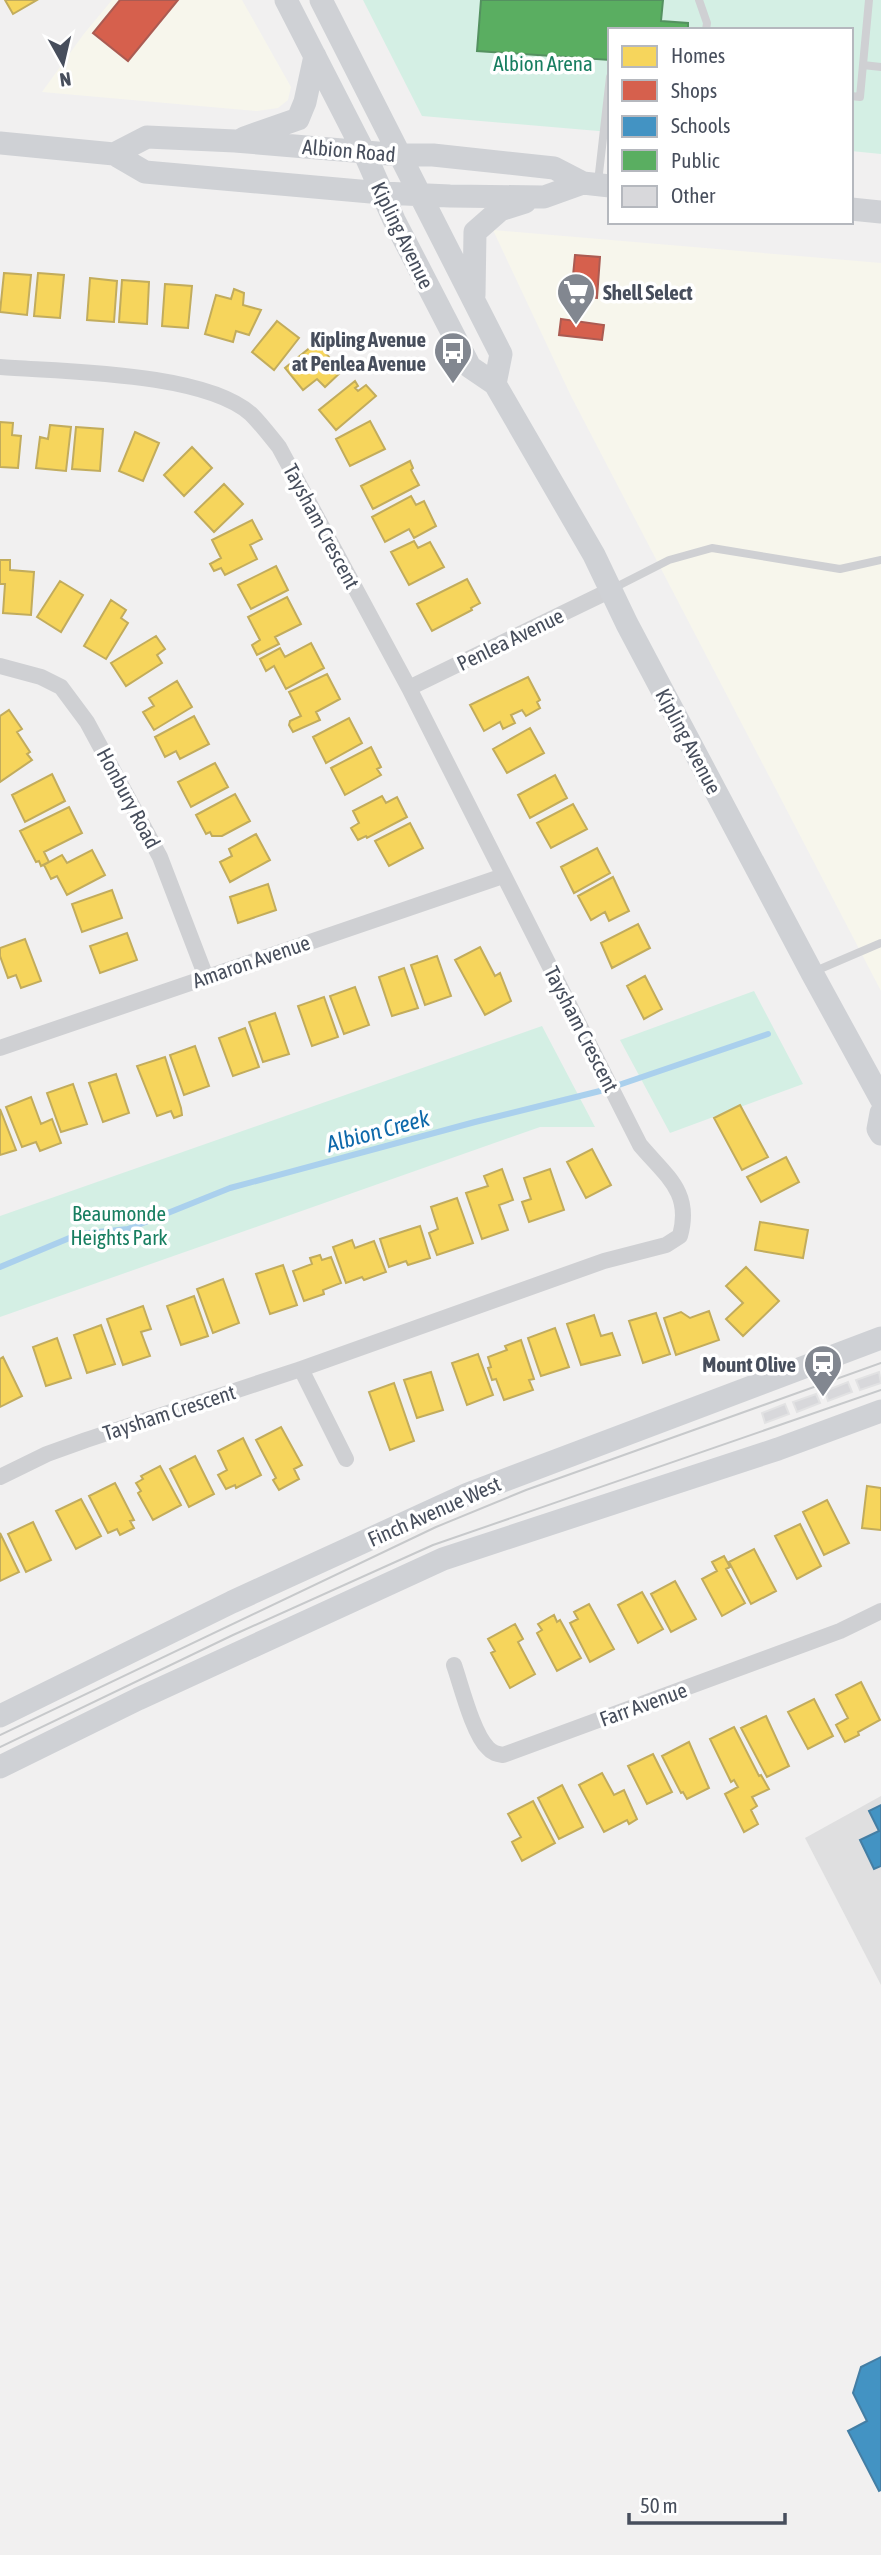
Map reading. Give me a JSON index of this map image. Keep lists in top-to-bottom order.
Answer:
{
  "streets": {
    "main road": ["Albion Road", "Kipling Avenue", "Finch Avenue West"],
    "street": [
      "Taysham Crescent",
      "Penlea Avenue",
      "Honbury Road",
      "Amaron Avenue",
      "Farr Avenue"
    ]
  },
  "crossings": [
    ["Albion Road", "Kipling Avenue"],
    ["Kipling Avenue", "Penlea Avenue"],
    ["Taysham Crescent", "Penlea Avenue"],
    ["Taysham Crescent", "Amaron Avenue"],
    ["Honbury Road", "Amaron Avenue"]
  ],
  "water": ["Albion Creek"],
  "parks": ["Albion Arena", "Beaumonde Heights Park"],
  "places": {
    "supermarket": ["Shell Select"],
    "bus stop": ["Kipling Avenue at Penlea Avenue"],
    "station": ["Mount Olive"]
  },
  "legend": [
    "Homes",
    "Shops",
    "Schools",
    "Public",
    "Other"
  ],
  "scale_bar": "50 m",
  "north": "bottom"
}
